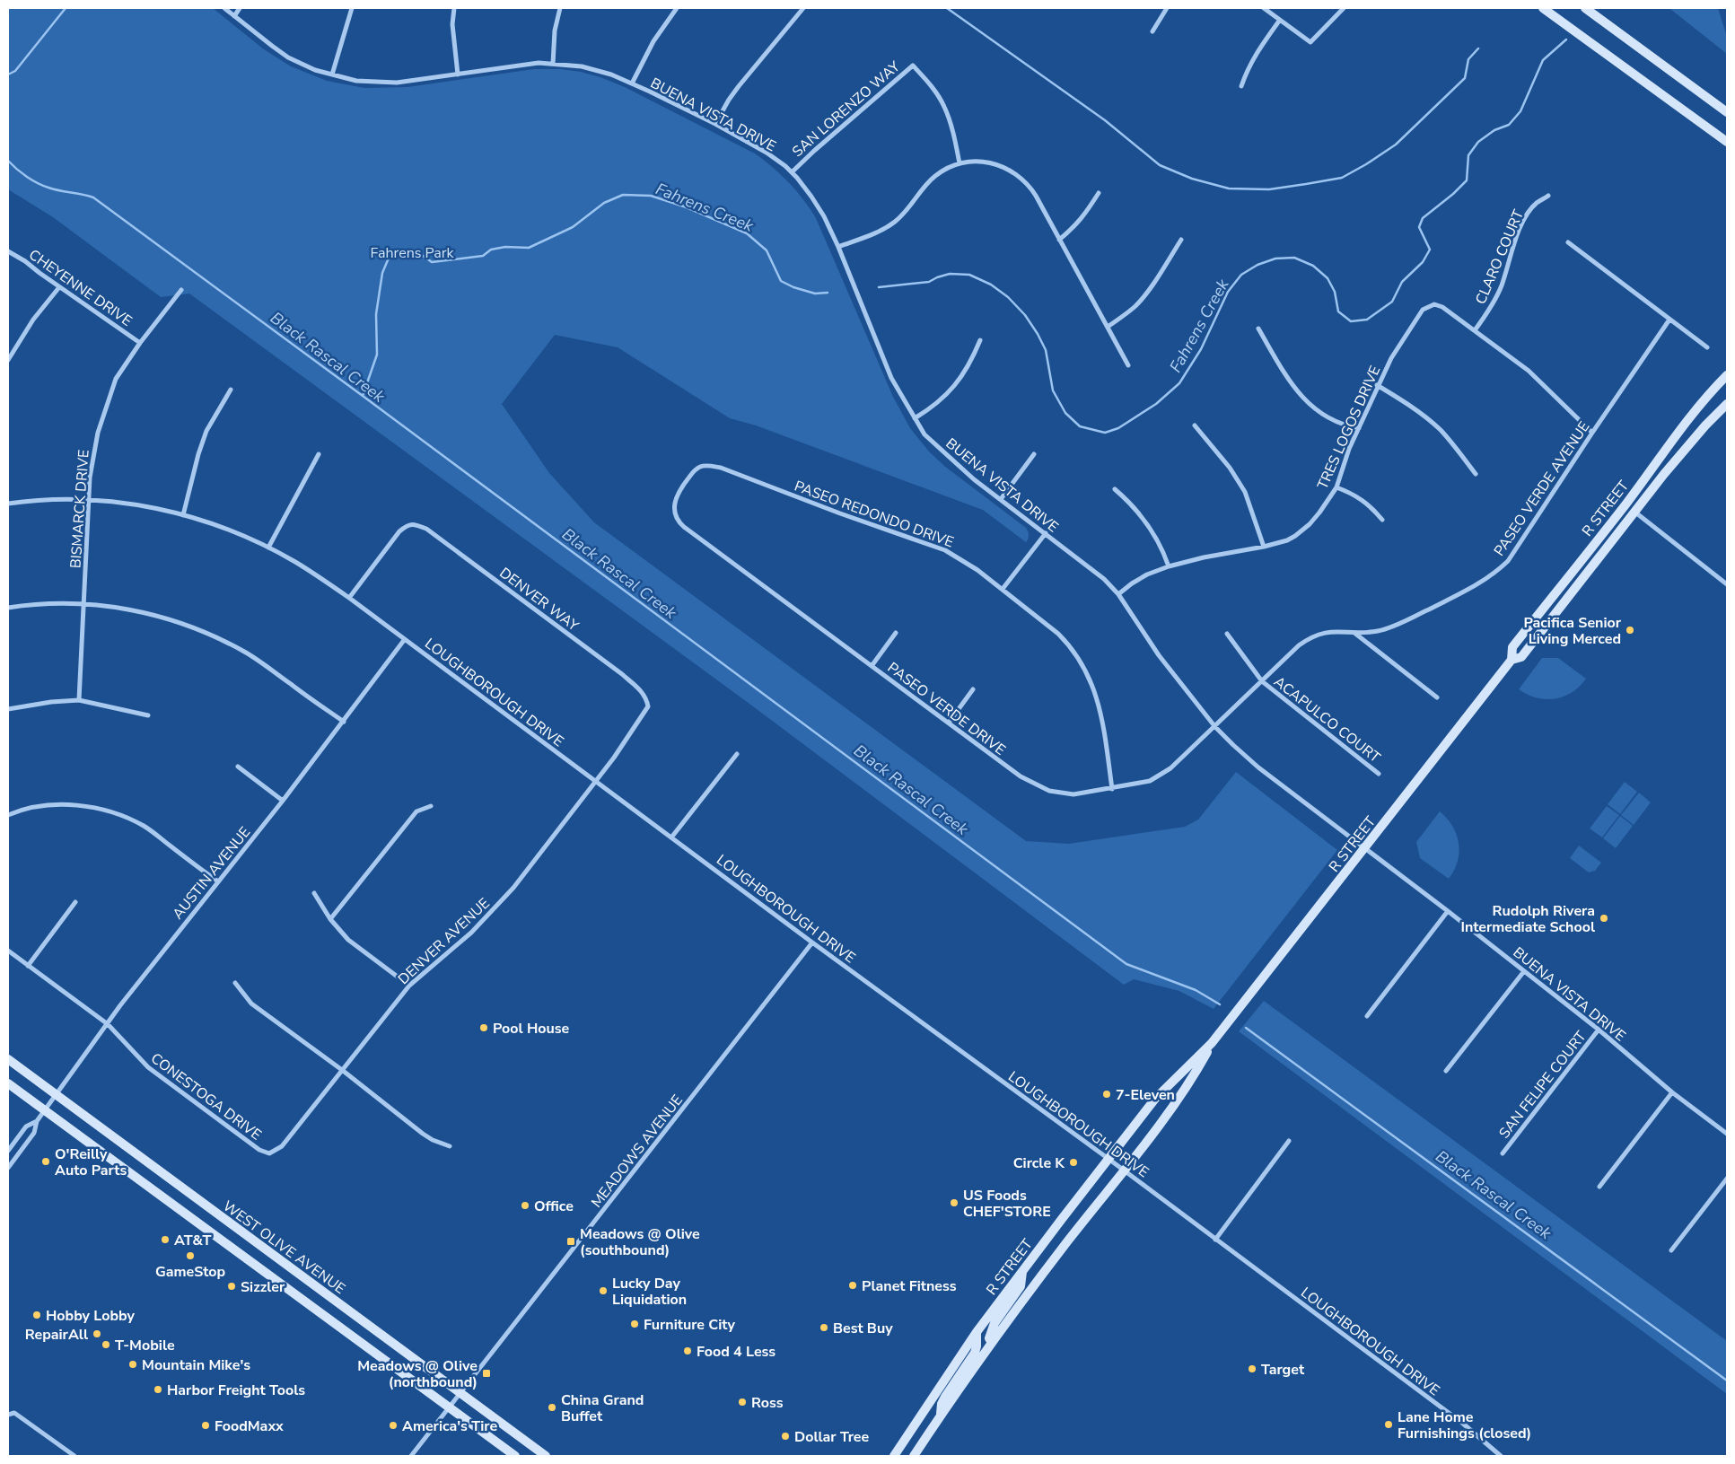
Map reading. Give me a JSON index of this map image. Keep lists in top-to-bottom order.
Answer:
{
  "streets": {
    "street": [
      "SAN LORENZO WAY",
      "BUENA VISTA DRIVE",
      "CLARO COURT",
      "CHEYENNE DRIVE",
      "TRES LOGOS DRIVE",
      "PASEO VERDE AVENUE",
      "R STREET",
      "BISMARCK DRIVE",
      "PASEO REDONDO DRIVE",
      "DENVER WAY",
      "LOUGHBOROUGH DRIVE",
      "PASEO VERDE DRIVE",
      "ACAPULCO COURT",
      "AUSTIN AVENUE",
      "DENVER AVENUE",
      "SAN FELIPE COURT",
      "CONESTOGA DRIVE",
      "MEADOWS AVENUE",
      "WEST OLIVE AVENUE"
    ]
  },
  "crossings": [
    ["SAN LORENZO WAY", "BUENA VISTA DRIVE"],
    ["BUENA VISTA DRIVE", "TRES LOGOS DRIVE"],
    ["BUENA VISTA DRIVE", "PASEO VERDE AVENUE"],
    ["BUENA VISTA DRIVE", "R STREET"],
    ["BUENA VISTA DRIVE", "PASEO VERDE DRIVE"],
    ["BUENA VISTA DRIVE", "SAN FELIPE COURT"],
    ["CLARO COURT", "TRES LOGOS DRIVE"],
    ["CHEYENNE DRIVE", "BISMARCK DRIVE"],
    ["PASEO VERDE AVENUE", "PASEO VERDE DRIVE"],
    ["PASEO VERDE AVENUE", "ACAPULCO COURT"],
    ["R STREET", "LOUGHBOROUGH DRIVE"],
    ["BISMARCK DRIVE", "LOUGHBOROUGH DRIVE"],
    ["PASEO REDONDO DRIVE", "PASEO VERDE DRIVE"],
    ["DENVER WAY", "LOUGHBOROUGH DRIVE"],
    ["DENVER WAY", "DENVER AVENUE"],
    ["LOUGHBOROUGH DRIVE", "AUSTIN AVENUE"],
    ["LOUGHBOROUGH DRIVE", "DENVER AVENUE"],
    ["LOUGHBOROUGH DRIVE", "MEADOWS AVENUE"],
    ["AUSTIN AVENUE", "CONESTOGA DRIVE"],
    ["AUSTIN AVENUE", "WEST OLIVE AVENUE"],
    ["DENVER AVENUE", "CONESTOGA DRIVE"],
    ["MEADOWS AVENUE", "WEST OLIVE AVENUE"]
  ],
  "water": ["Fahrens Creek", "Black Rascal Creek"],
  "parks": ["Fahrens Park"],
  "places": {
    "other": [
      "Pacifica Senior Living Merced",
      "Rudolph Rivera Intermediate School",
      "Pool House",
      "7-Eleven",
      "O'Reilly Auto Parts",
      "Circle K",
      "US Foods CHEF'STORE",
      "Office",
      "AT&T",
      "GameStop",
      "Planet Fitness",
      "Sizzler",
      "Lucky Day Liquidation",
      "Hobby Lobby",
      "Furniture City",
      "Best Buy",
      "RepairAll",
      "T-Mobile",
      "Food 4 Less",
      "Mountain Mike's",
      "Target",
      "Harbor Freight Tools",
      "Ross",
      "China Grand Buffet",
      "Lane Home Furnishings (closed)",
      "FoodMaxx",
      "America's Tire",
      "Dollar Tree"
    ],
    "transit": ["Meadows @ Olive (southbound)", "Meadows @ Olive (northbound)"]
  }
}
